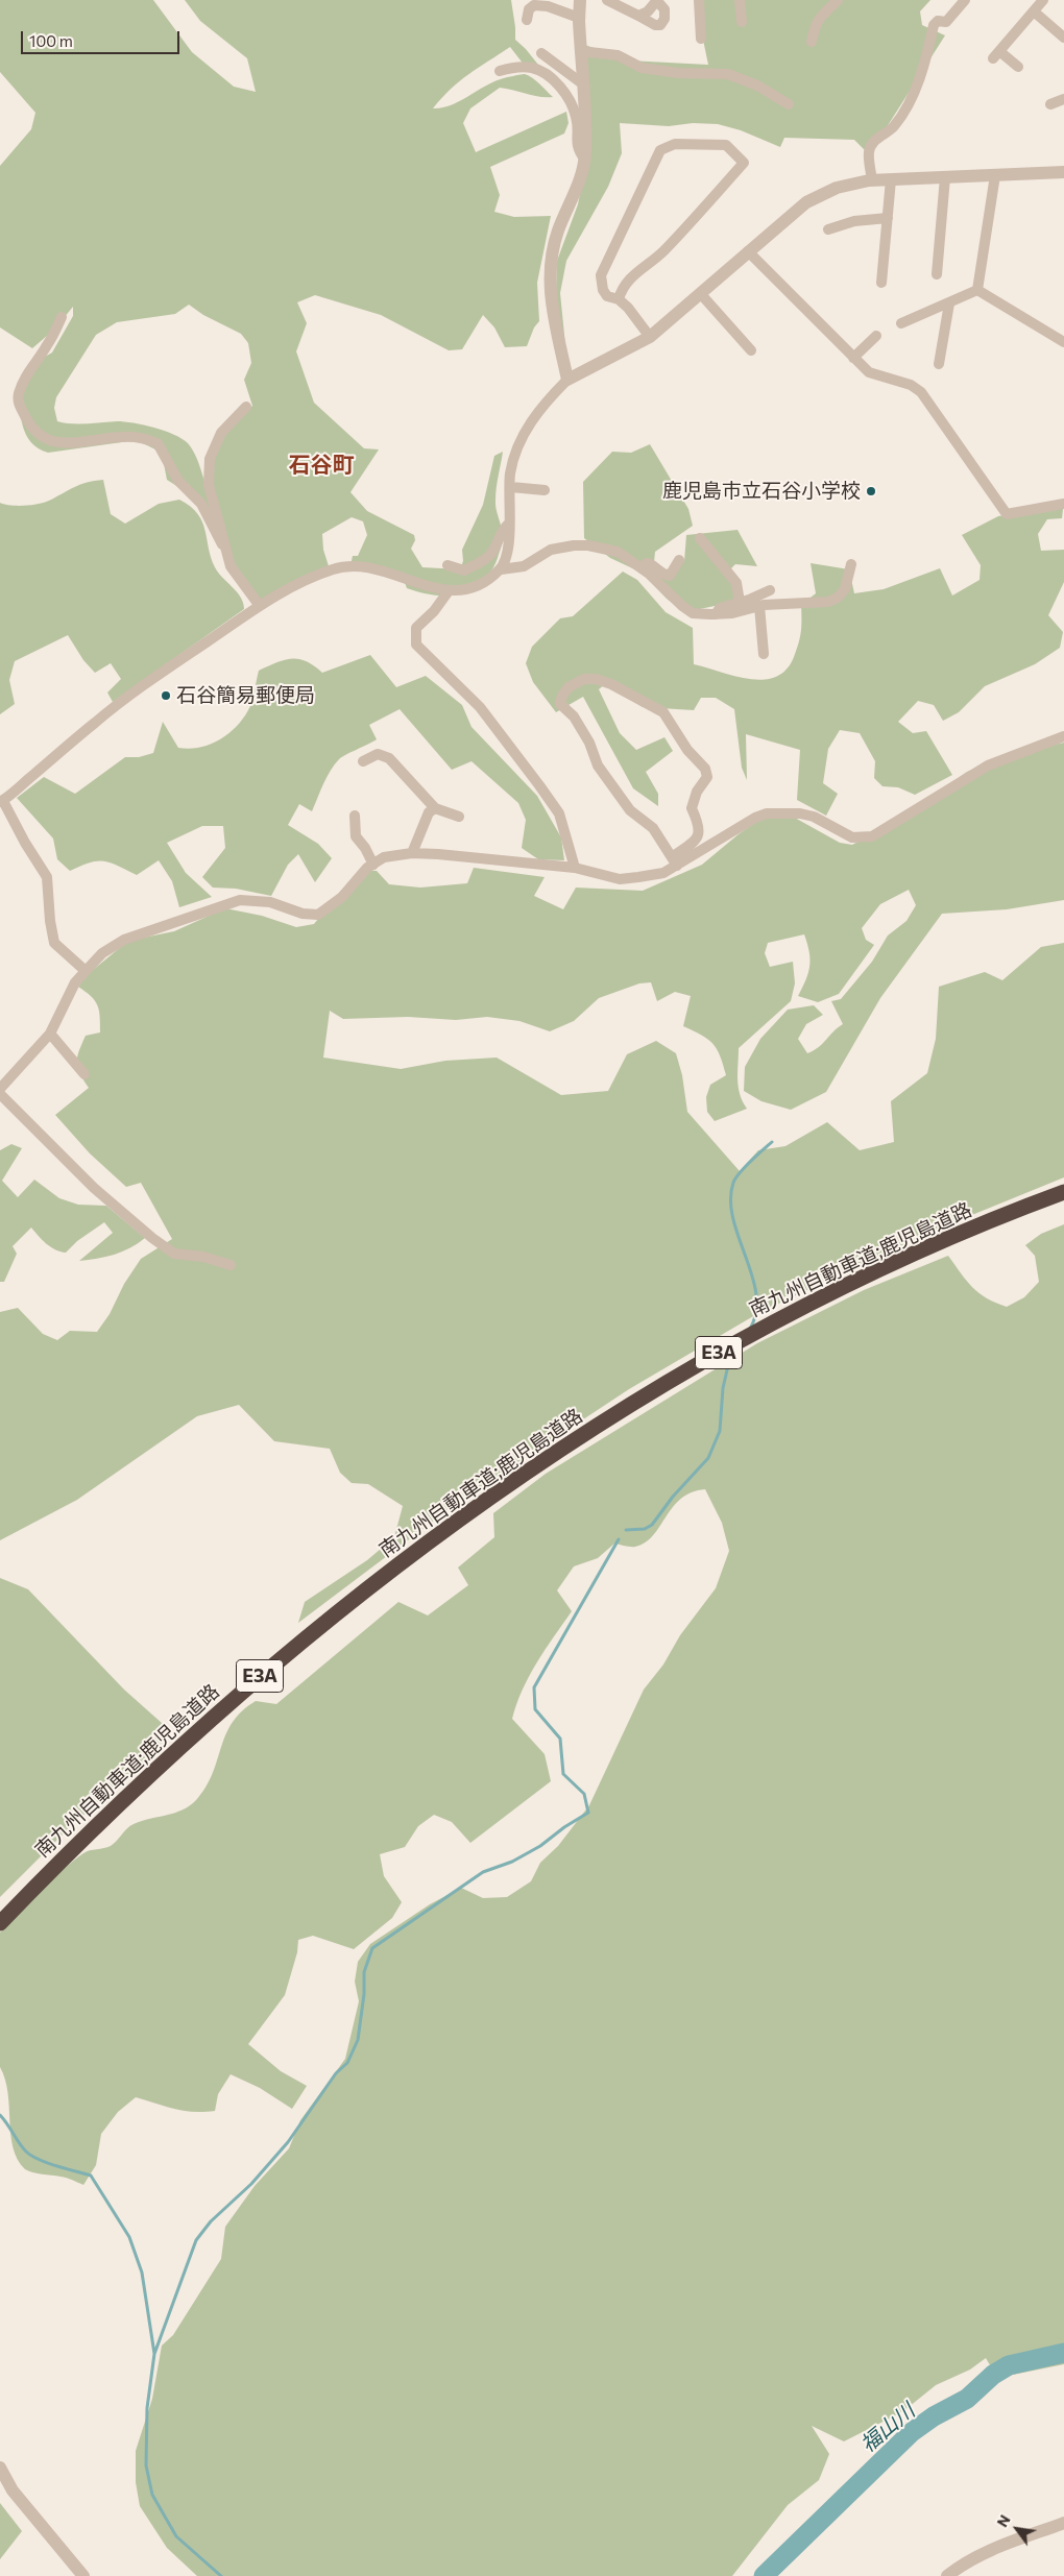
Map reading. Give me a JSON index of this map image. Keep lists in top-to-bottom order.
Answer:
{
  "streets": {
    "highway": ["南九州自動車道;鹿児島道路", "E3A"]
  },
  "districts": ["石谷町"],
  "water": ["福山川"],
  "places": ["鹿児島市立石谷小学校", "石谷簡易郵便局"],
  "scale_bar": "100 m",
  "north": "top left"
}
